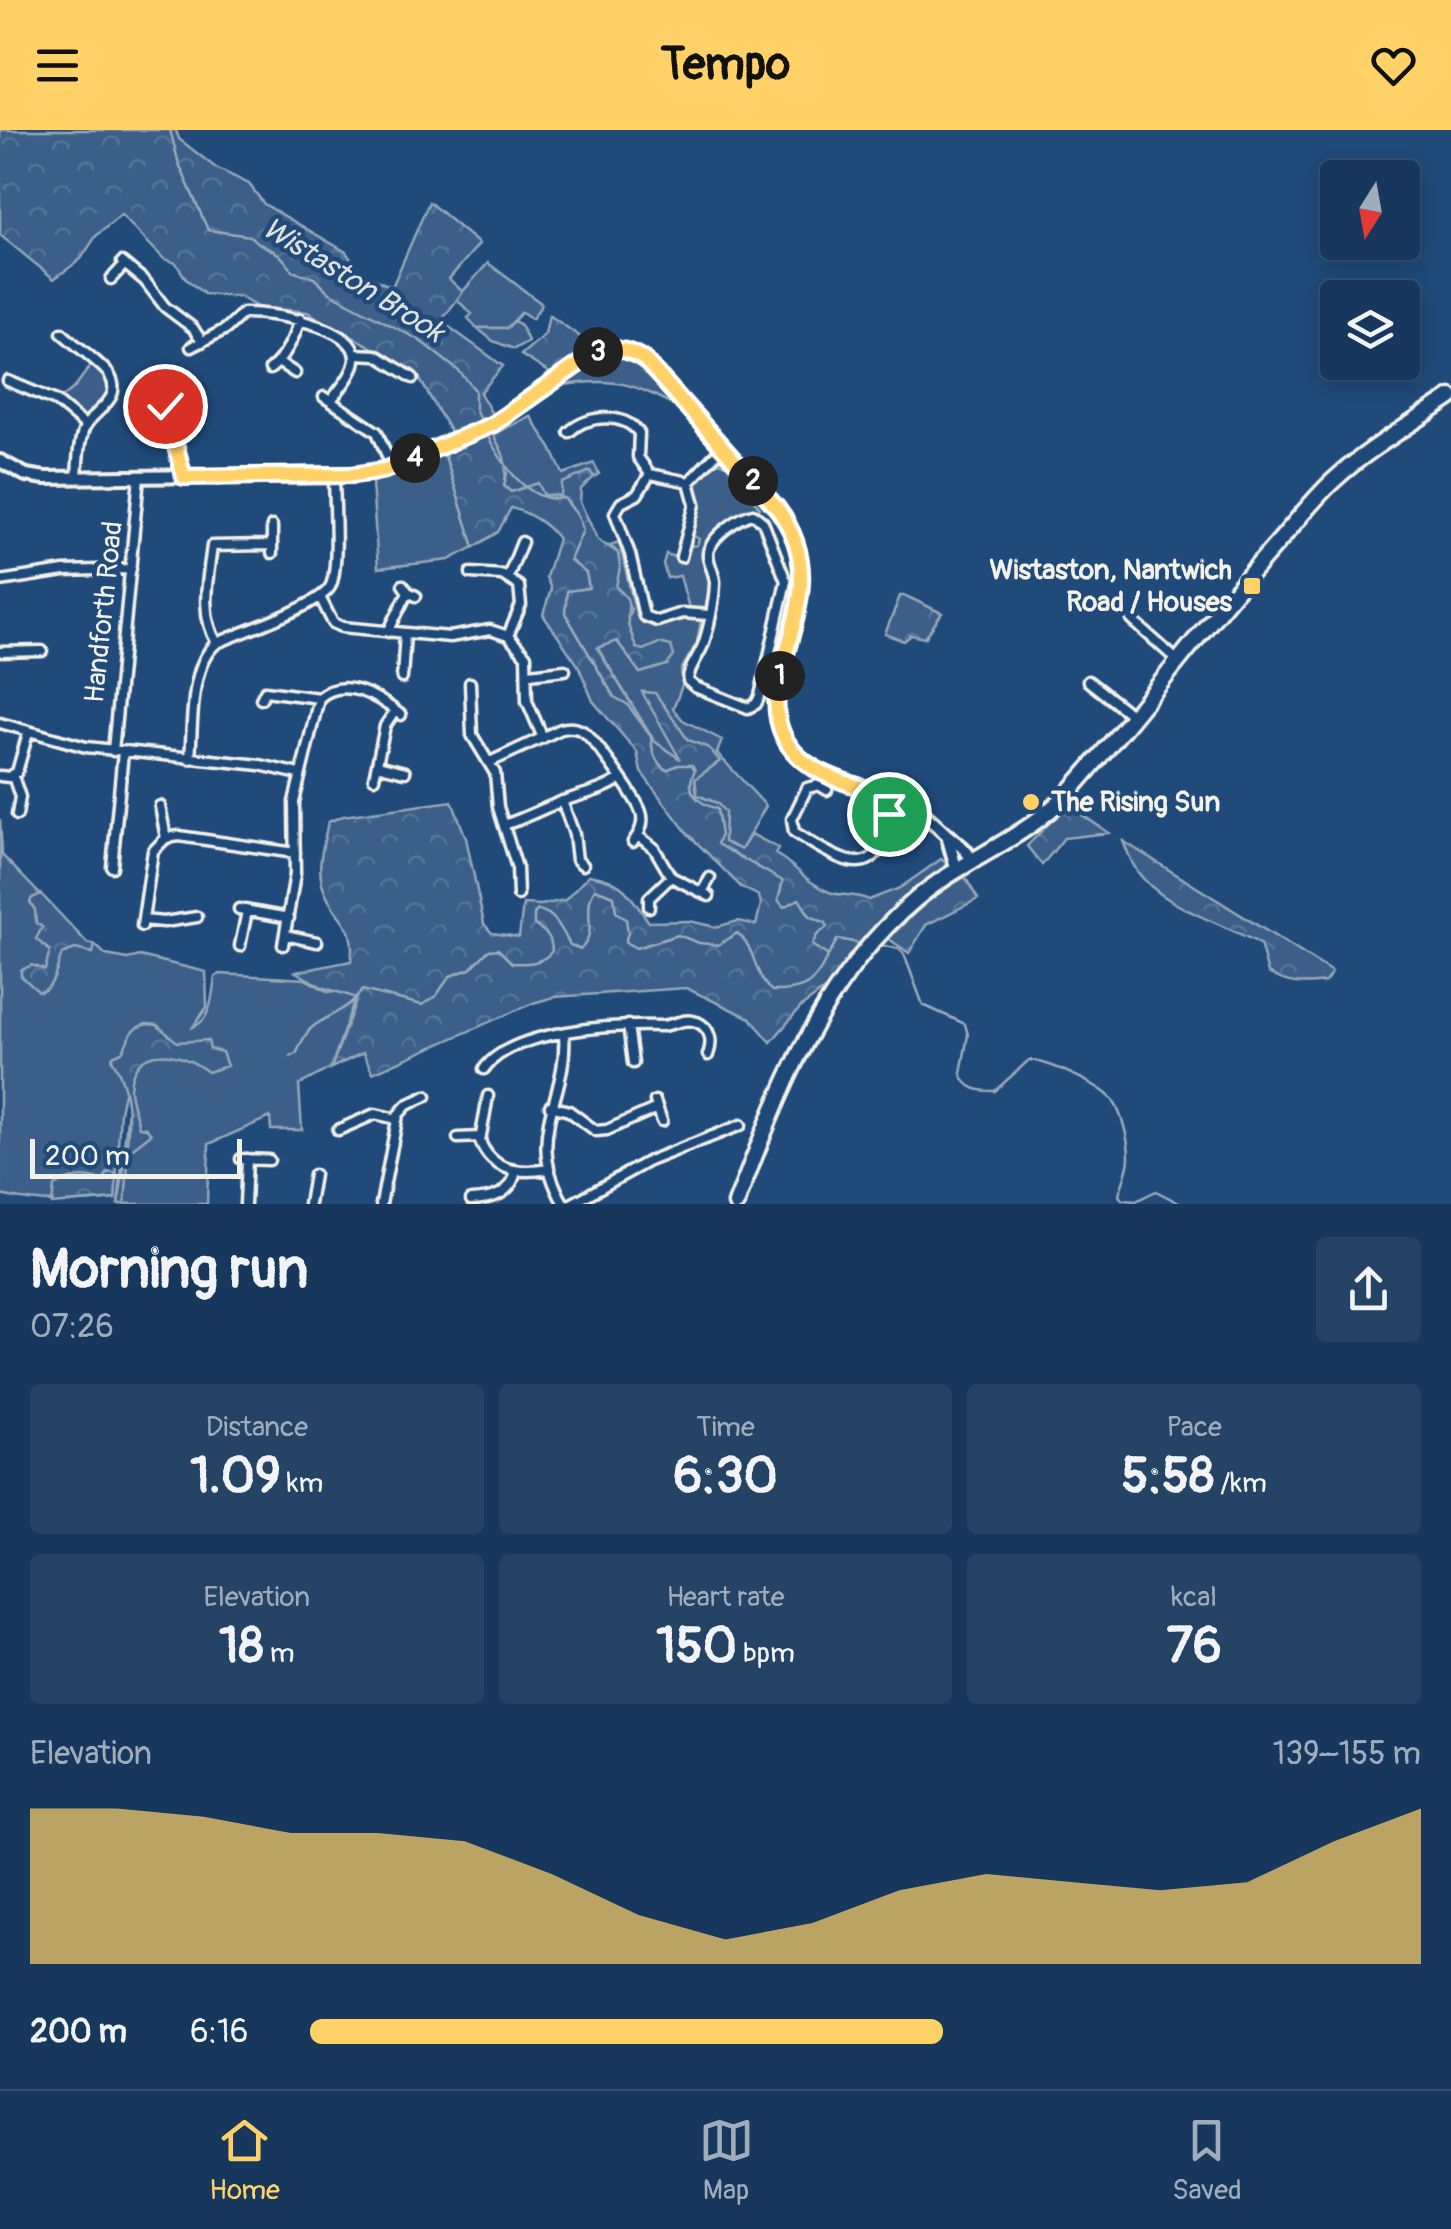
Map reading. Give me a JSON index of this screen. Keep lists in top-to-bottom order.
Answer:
{
  "streets": {
    "street": ["Handforth Road"]
  },
  "water": ["Wistaston Brook"],
  "places": {
    "transit": ["Wistaston, Nantwich Road / Houses"],
    "other": ["The Rising Sun"]
  },
  "scale_bar": "200 m",
  "north": "bottom",
  "page": {
    "header": "Tempo",
    "pins": [
      "3",
      "4",
      "2",
      "1"
    ],
    "scale": "200 m",
    "heading": ["Morning run", "07:26"],
    "stats": [
      ["Distance", "1.09 km"],
      ["Time", "6:30"],
      ["Pace", "5:58 /km"],
      ["Elevation", "18 m"],
      ["Heart rate", "150 bpm"],
      ["kcal", "76"]
    ],
    "chart": ["Elevation", "139–155 m"],
    "list": [
      {
        "name": "200 m",
        "note": "6:16"
      }
    ],
    "tabs": ["Home", "Map", "Saved"]
  }
}
